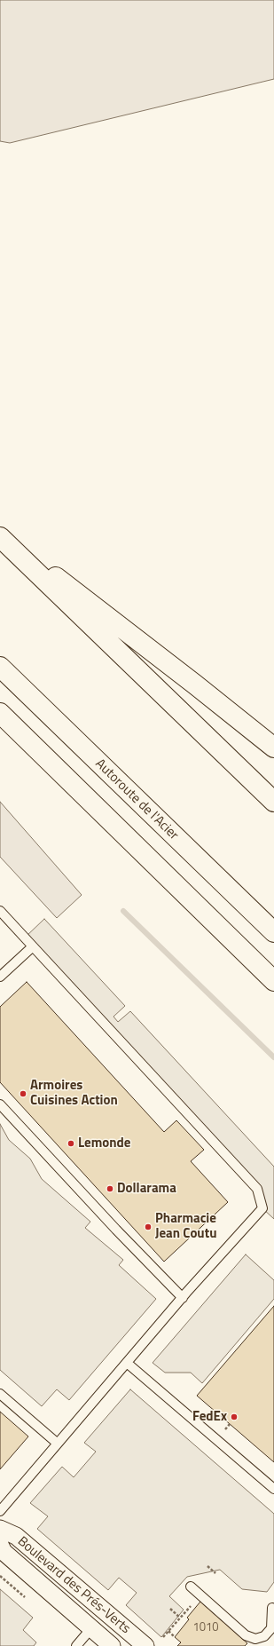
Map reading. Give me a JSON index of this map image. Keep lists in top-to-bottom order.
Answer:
{
  "streets": {
    "highway": ["Autoroute de l'Acier"],
    "street": ["Boulevard des Prés-Verts"]
  },
  "places": [
    "Armoires Cuisines Action",
    "Lemonde",
    "Dollarama",
    "Pharmacie Jean Coutu",
    "FedEx"
  ],
  "house_numbers": ["1010"]
}
